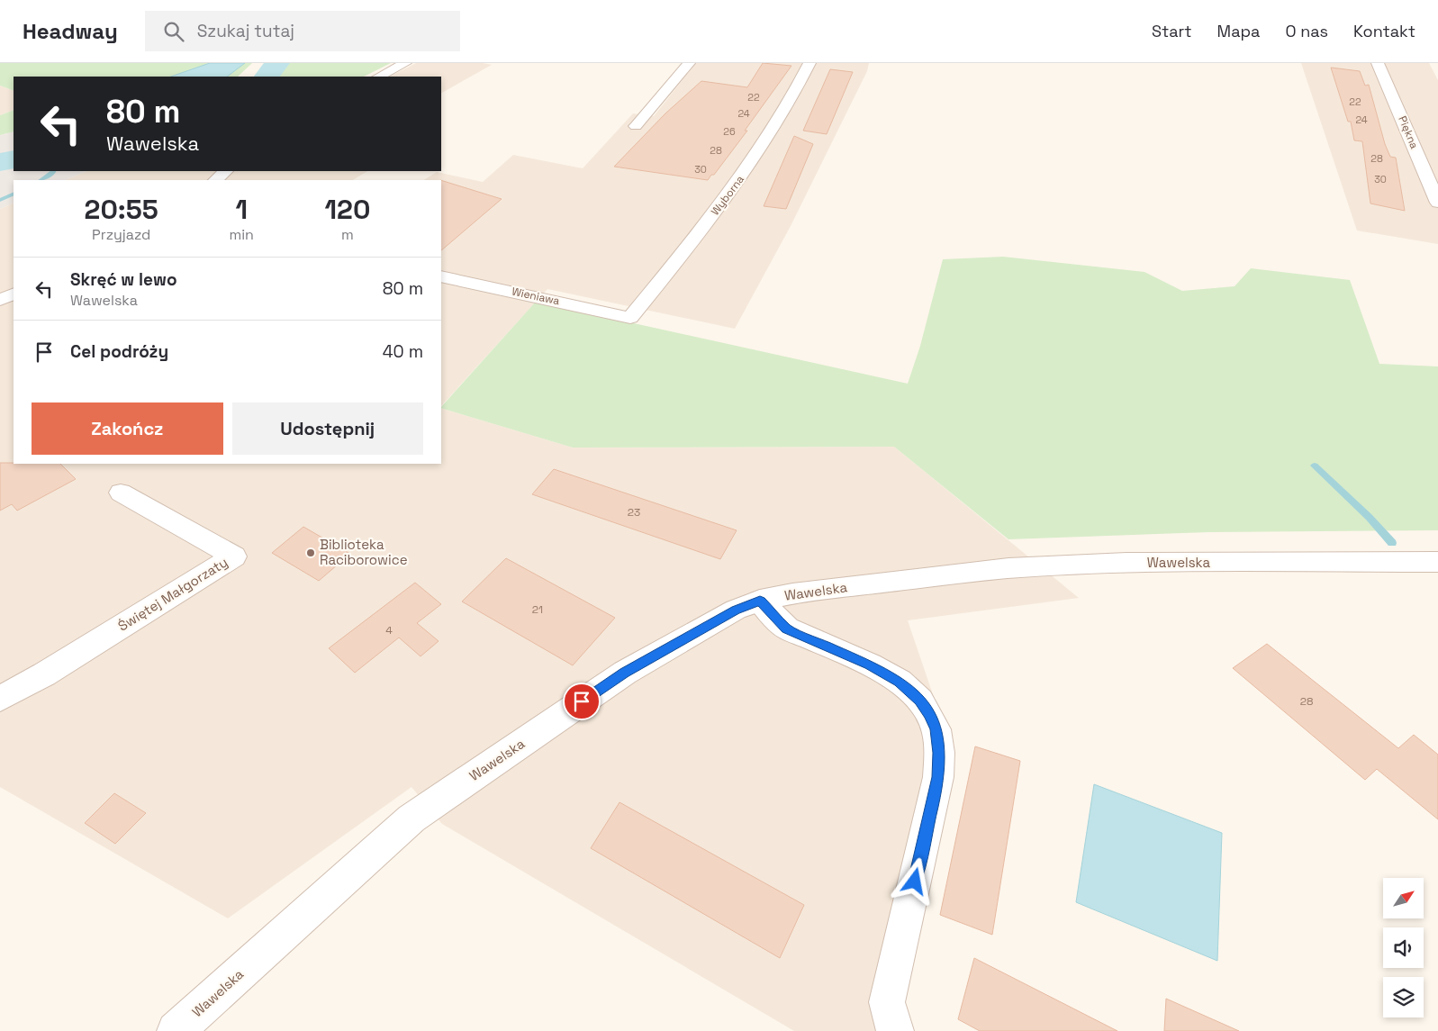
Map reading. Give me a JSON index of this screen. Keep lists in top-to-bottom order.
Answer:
{
  "streets": {
    "street": [
      "Piękna",
      "Wyborna",
      "Wieniawa",
      "Wawelska",
      "Świętej Małgorzaty"
    ]
  },
  "crossings": [
    ["Wyborna", "Wieniawa"]
  ],
  "places": ["Biblioteka Raciborowice"],
  "house_numbers": [
    "22",
    "22",
    "24",
    "24",
    "26",
    "28",
    "28",
    "30",
    "30",
    "23",
    "21",
    "4",
    "28"
  ],
  "north": "top right",
  "page": {
    "header": "Headway",
    "search": "Szukaj tutaj",
    "nav": [
      "Start",
      "Mapa",
      "O nas",
      "Kontakt"
    ],
    "turn": ["80 m", "Wawelska"],
    "eta": [
      "20:55",
      "Przyjazd",
      "1",
      "min",
      "120",
      "m"
    ],
    "list": [
      {
        "name": "Skręć w lewo",
        "note": "Wawelska",
        "value": "80 m"
      },
      {
        "name": "Cel podróży",
        "value": "40 m"
      }
    ],
    "buttons": ["Zakończ", "Udostępnij"]
  }
}
